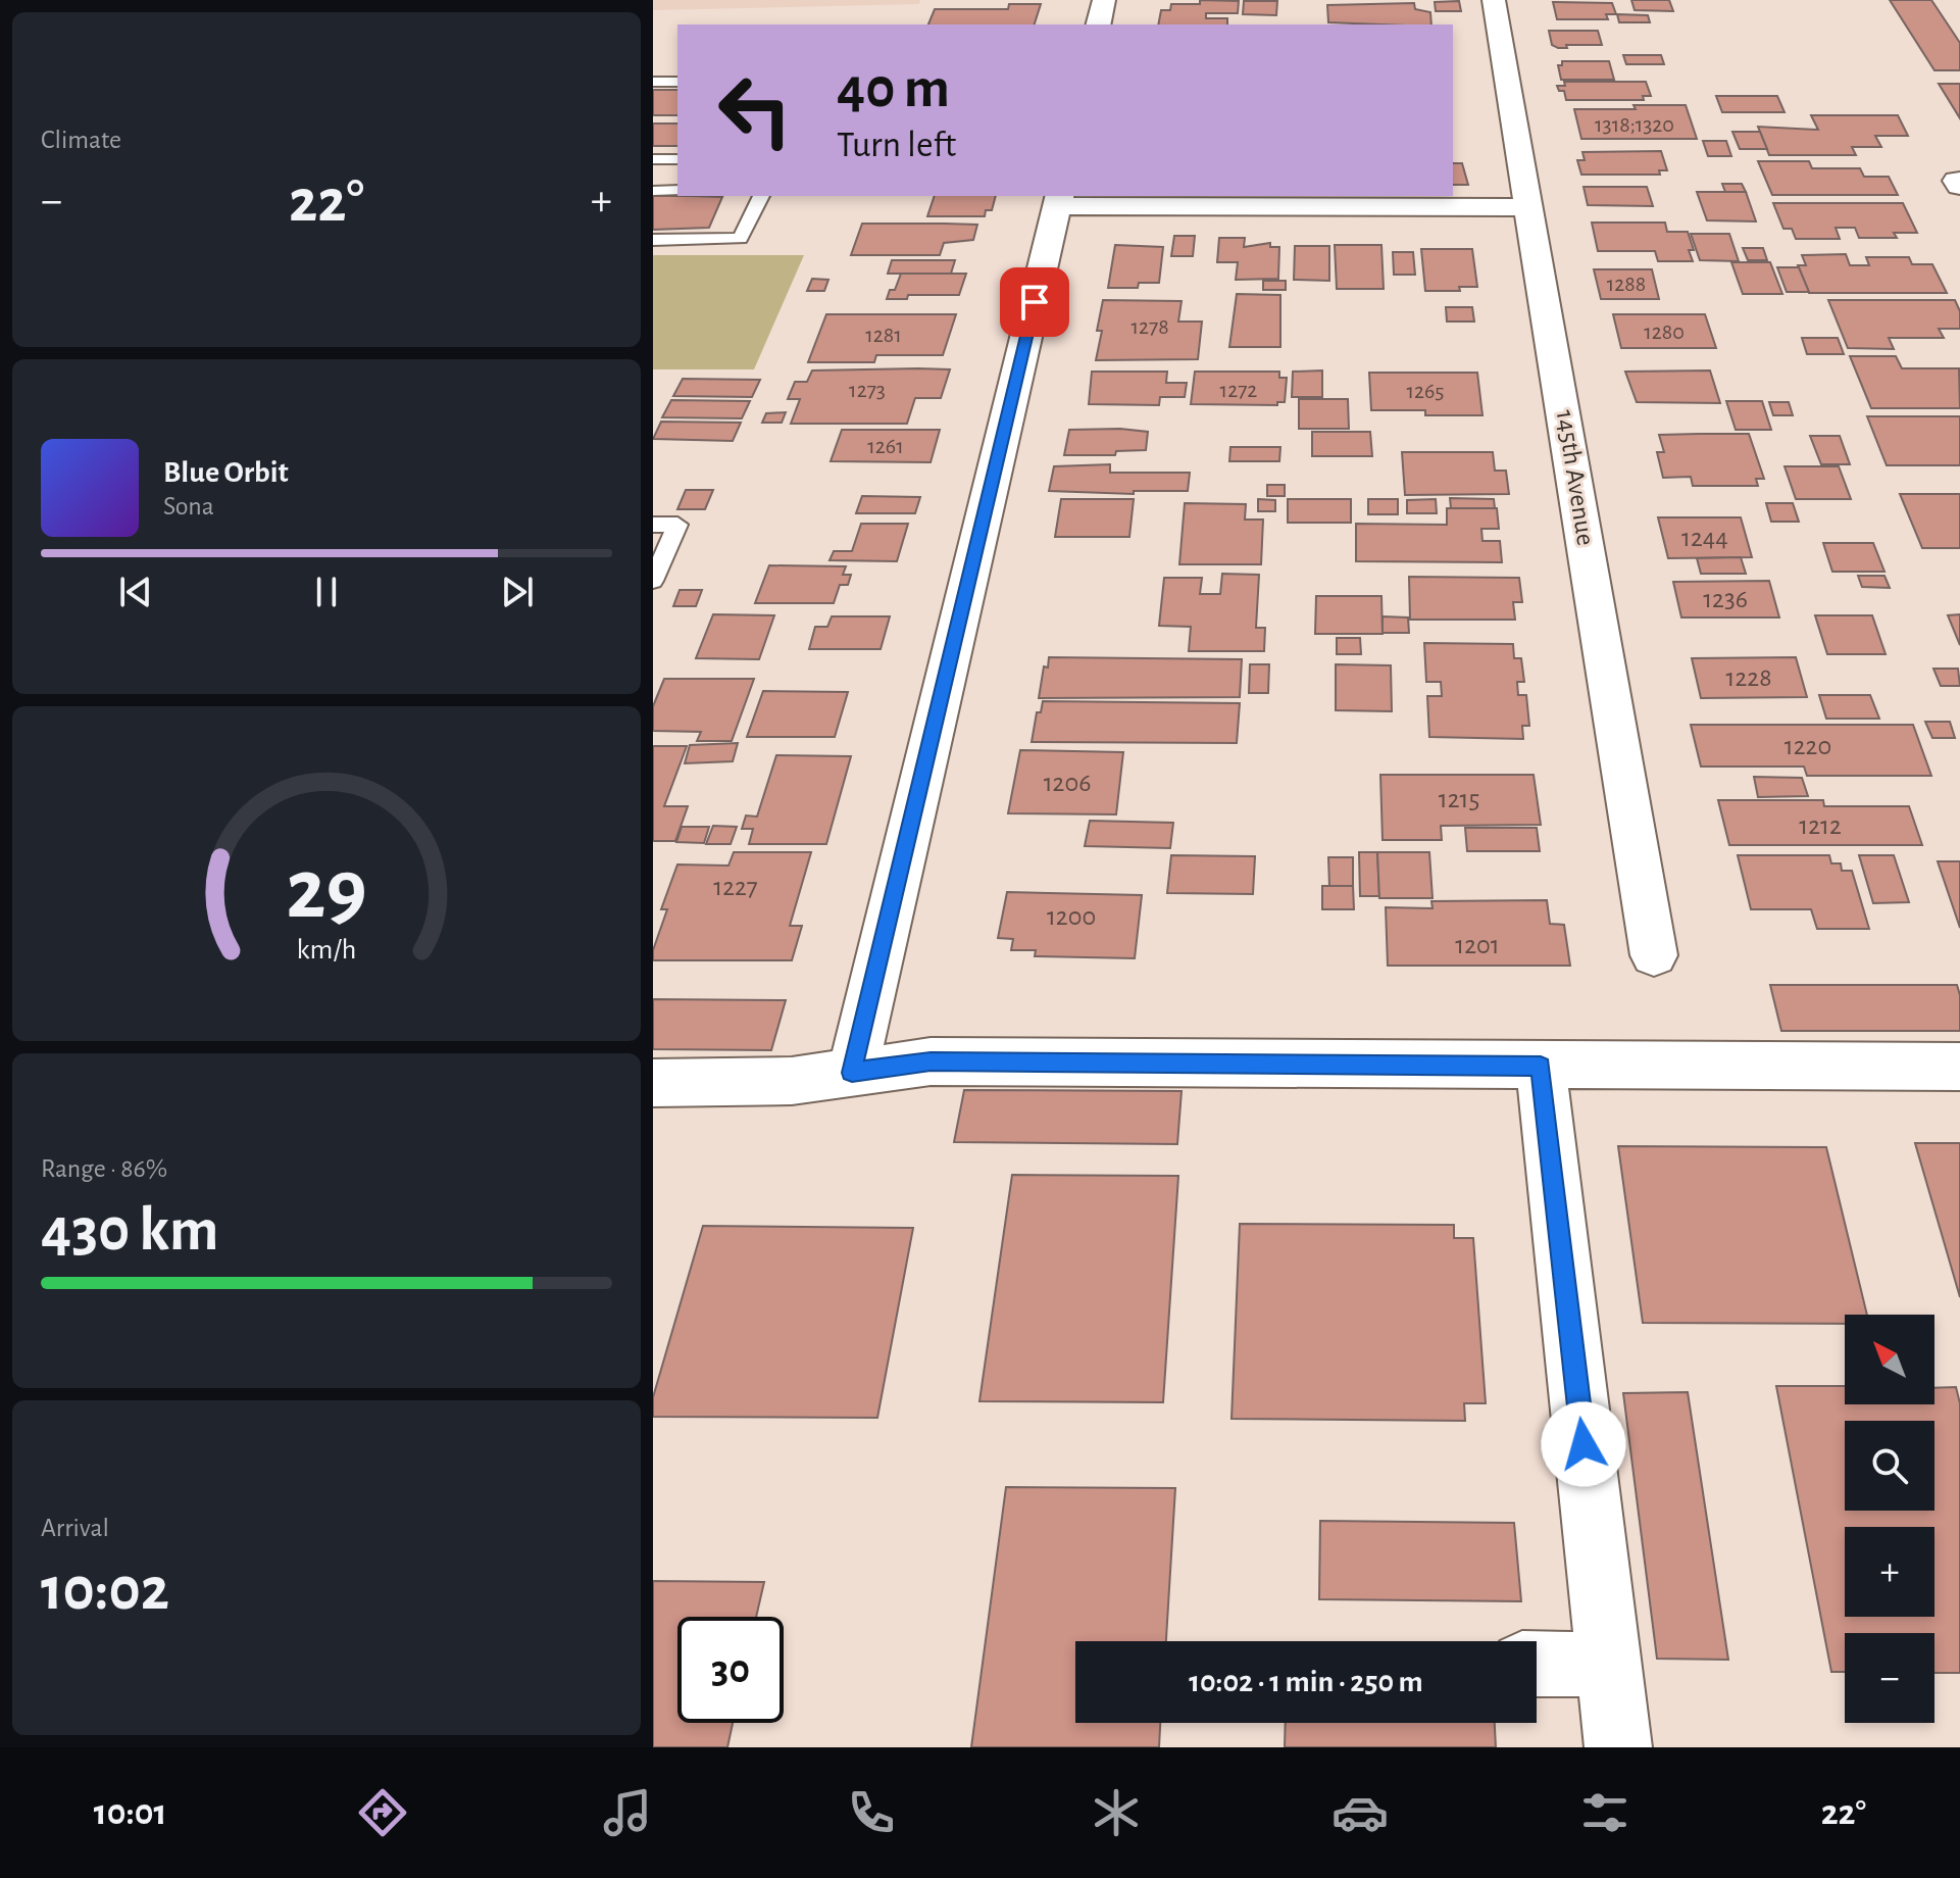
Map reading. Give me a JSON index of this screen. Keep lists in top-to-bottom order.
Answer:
{
  "streets": {
    "street": ["145th Avenue"]
  },
  "house_numbers": [
    "1318;1320",
    "1288",
    "1278",
    "1280",
    "1281",
    "1273",
    "1272",
    "1265",
    "1261",
    "1244",
    "1236",
    "1228",
    "1220",
    "1206",
    "1215",
    "1212",
    "1227",
    "1200",
    "1201"
  ],
  "north": "top left",
  "page": {
    "tile": [
      "Climate",
      ["Range · 86%", "430 km"],
      ["Arrival", "10:02"]
    ],
    "turn": ["40 m", "Turn left"],
    "heat": ["−", "22°", "+"],
    "song": ["Blue Orbit", "Sona"],
    "map_buttons": ["+", "−"],
    "limit": "30",
    "trip": "10:02 · 1 min · 250 m",
    "tabs": ["10:01", "22°"],
    "gauge": ["29", "km/h"]
  }
}
